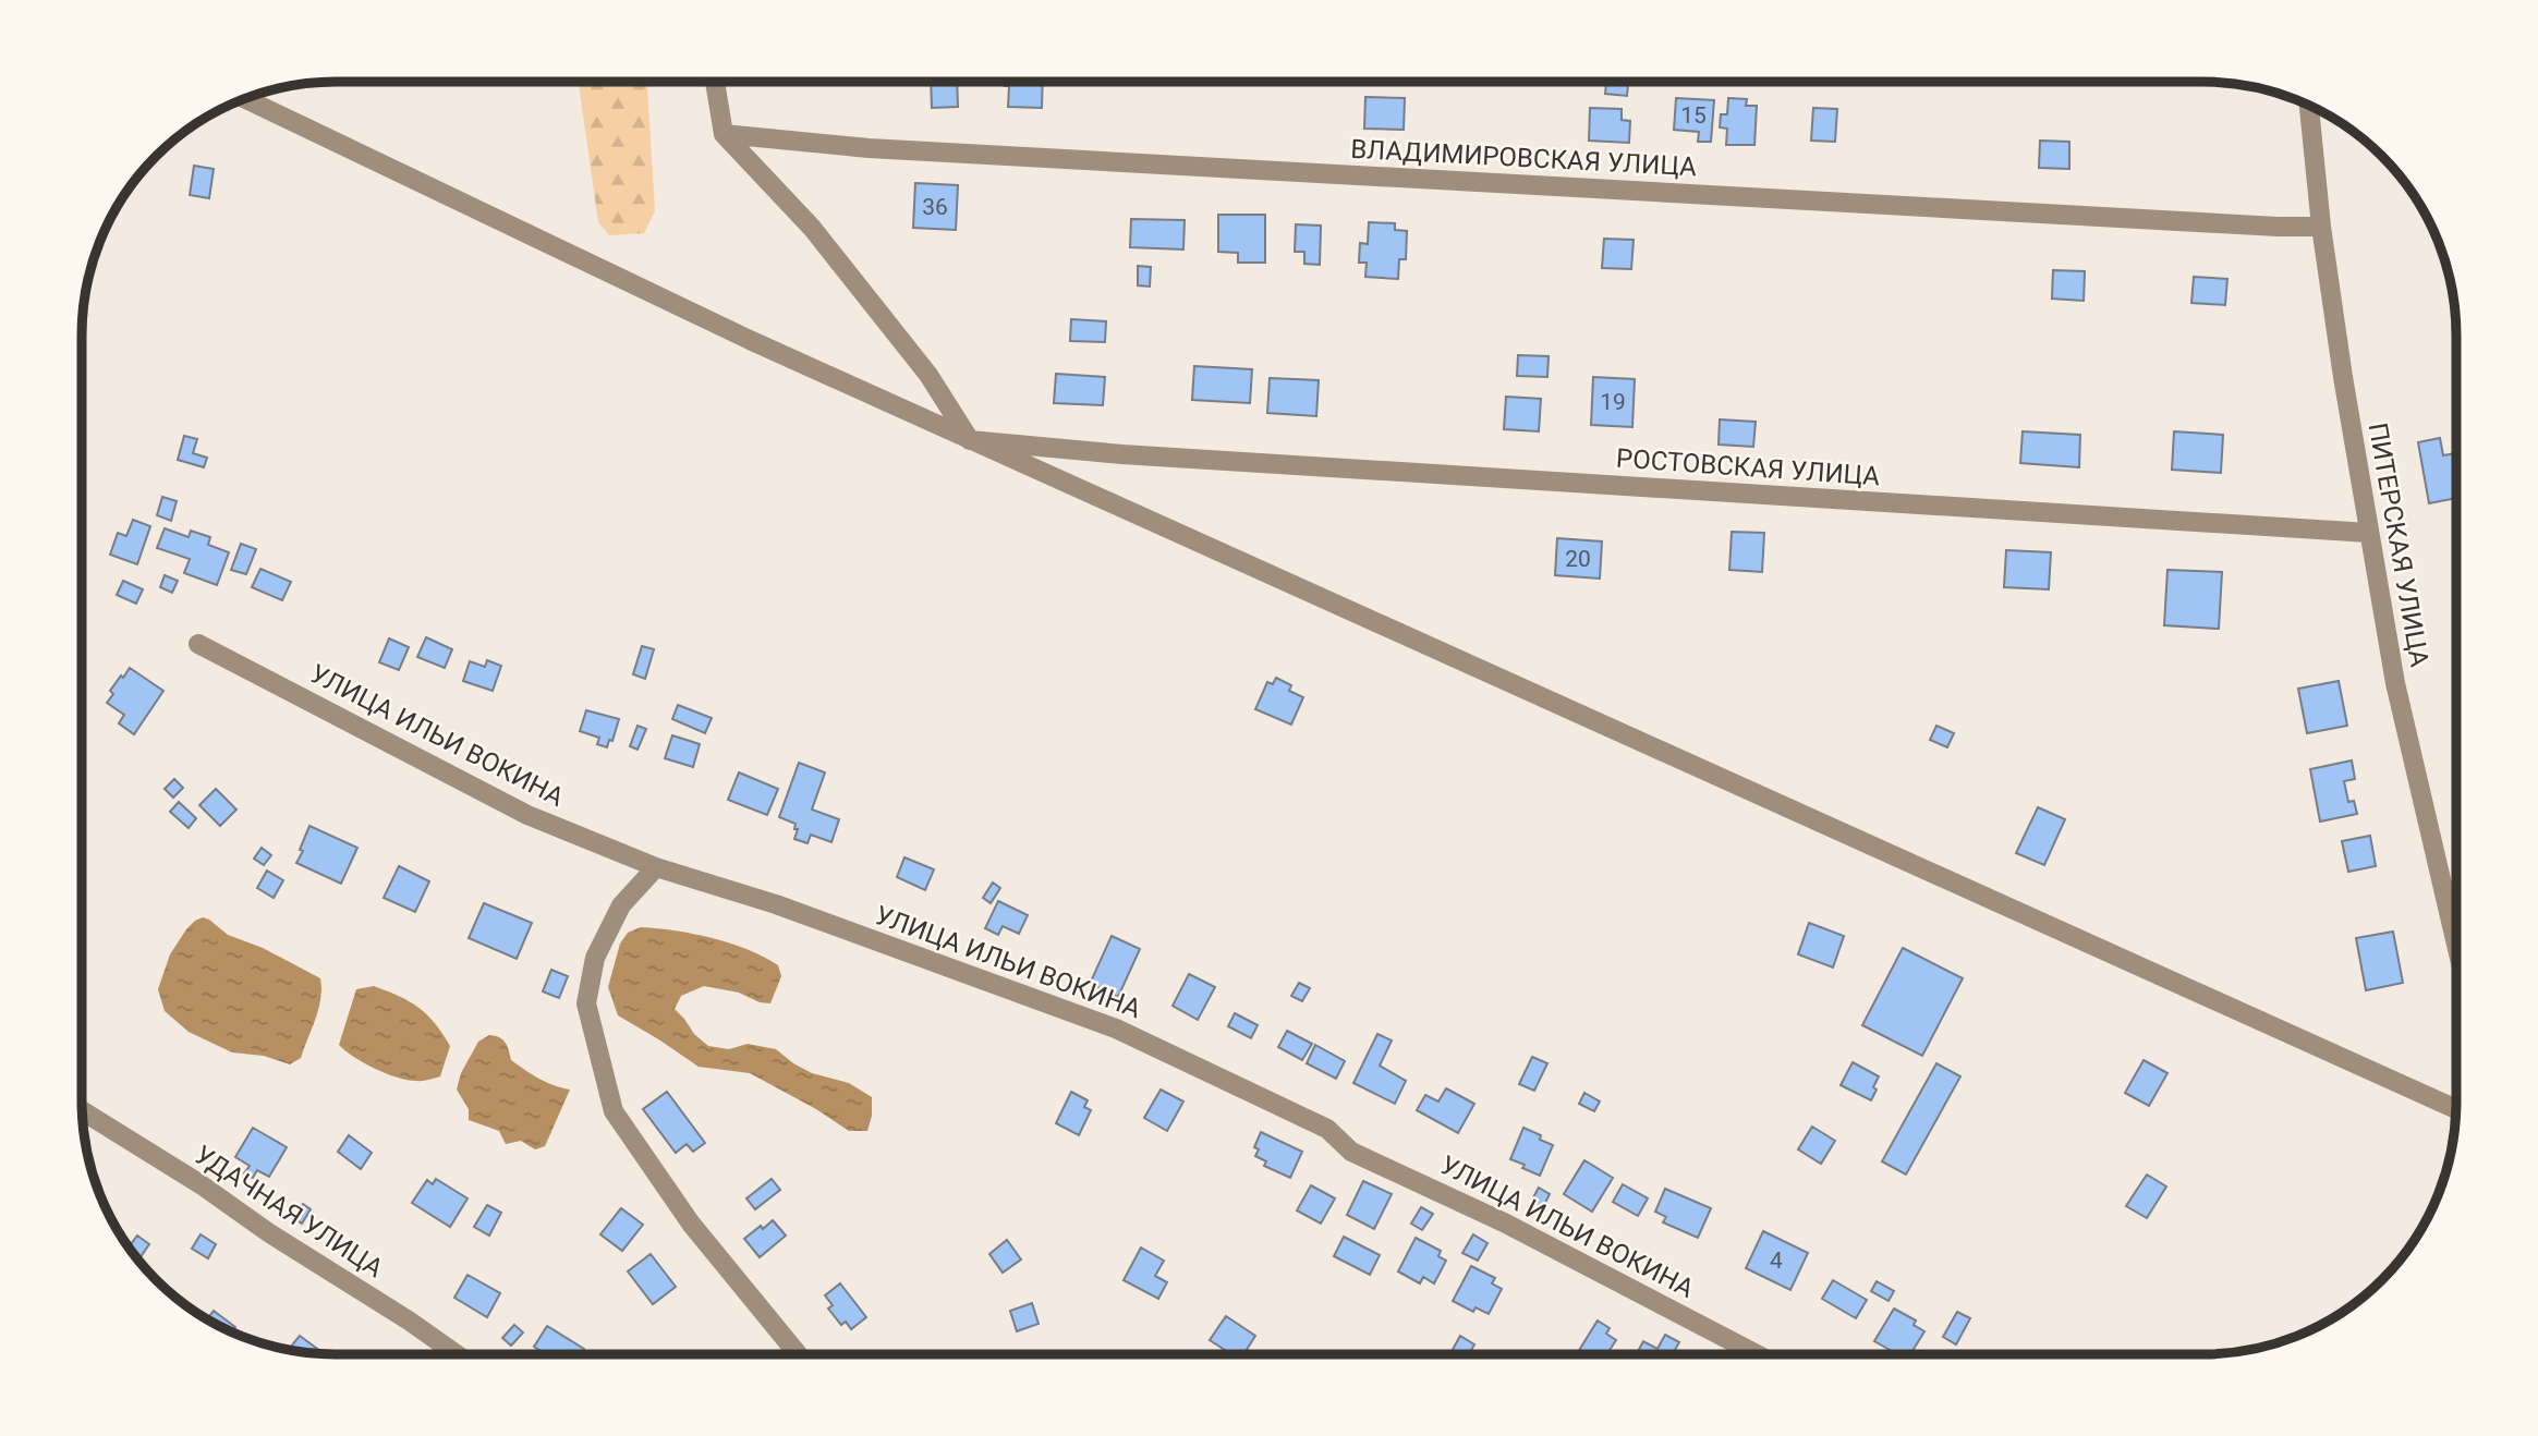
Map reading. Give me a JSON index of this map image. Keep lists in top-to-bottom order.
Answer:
{
  "streets": {
    "street": [
      "ВЛАДИМИРОВСКАЯ УЛИЦА",
      "РОСТОВСКАЯ УЛИЦА",
      "ПИТЕРСКАЯ УЛИЦА",
      "УЛИЦА ИЛЬИ ВОКИНА",
      "УДАЧНАЯ УЛИЦА"
    ]
  },
  "crossings": [
    ["ВЛАДИМИРОВСКАЯ УЛИЦА", "ПИТЕРСКАЯ УЛИЦА"],
    ["РОСТОВСКАЯ УЛИЦА", "ПИТЕРСКАЯ УЛИЦА"]
  ],
  "house_numbers": [
    "15",
    "36",
    "19",
    "20",
    "4"
  ]
}
